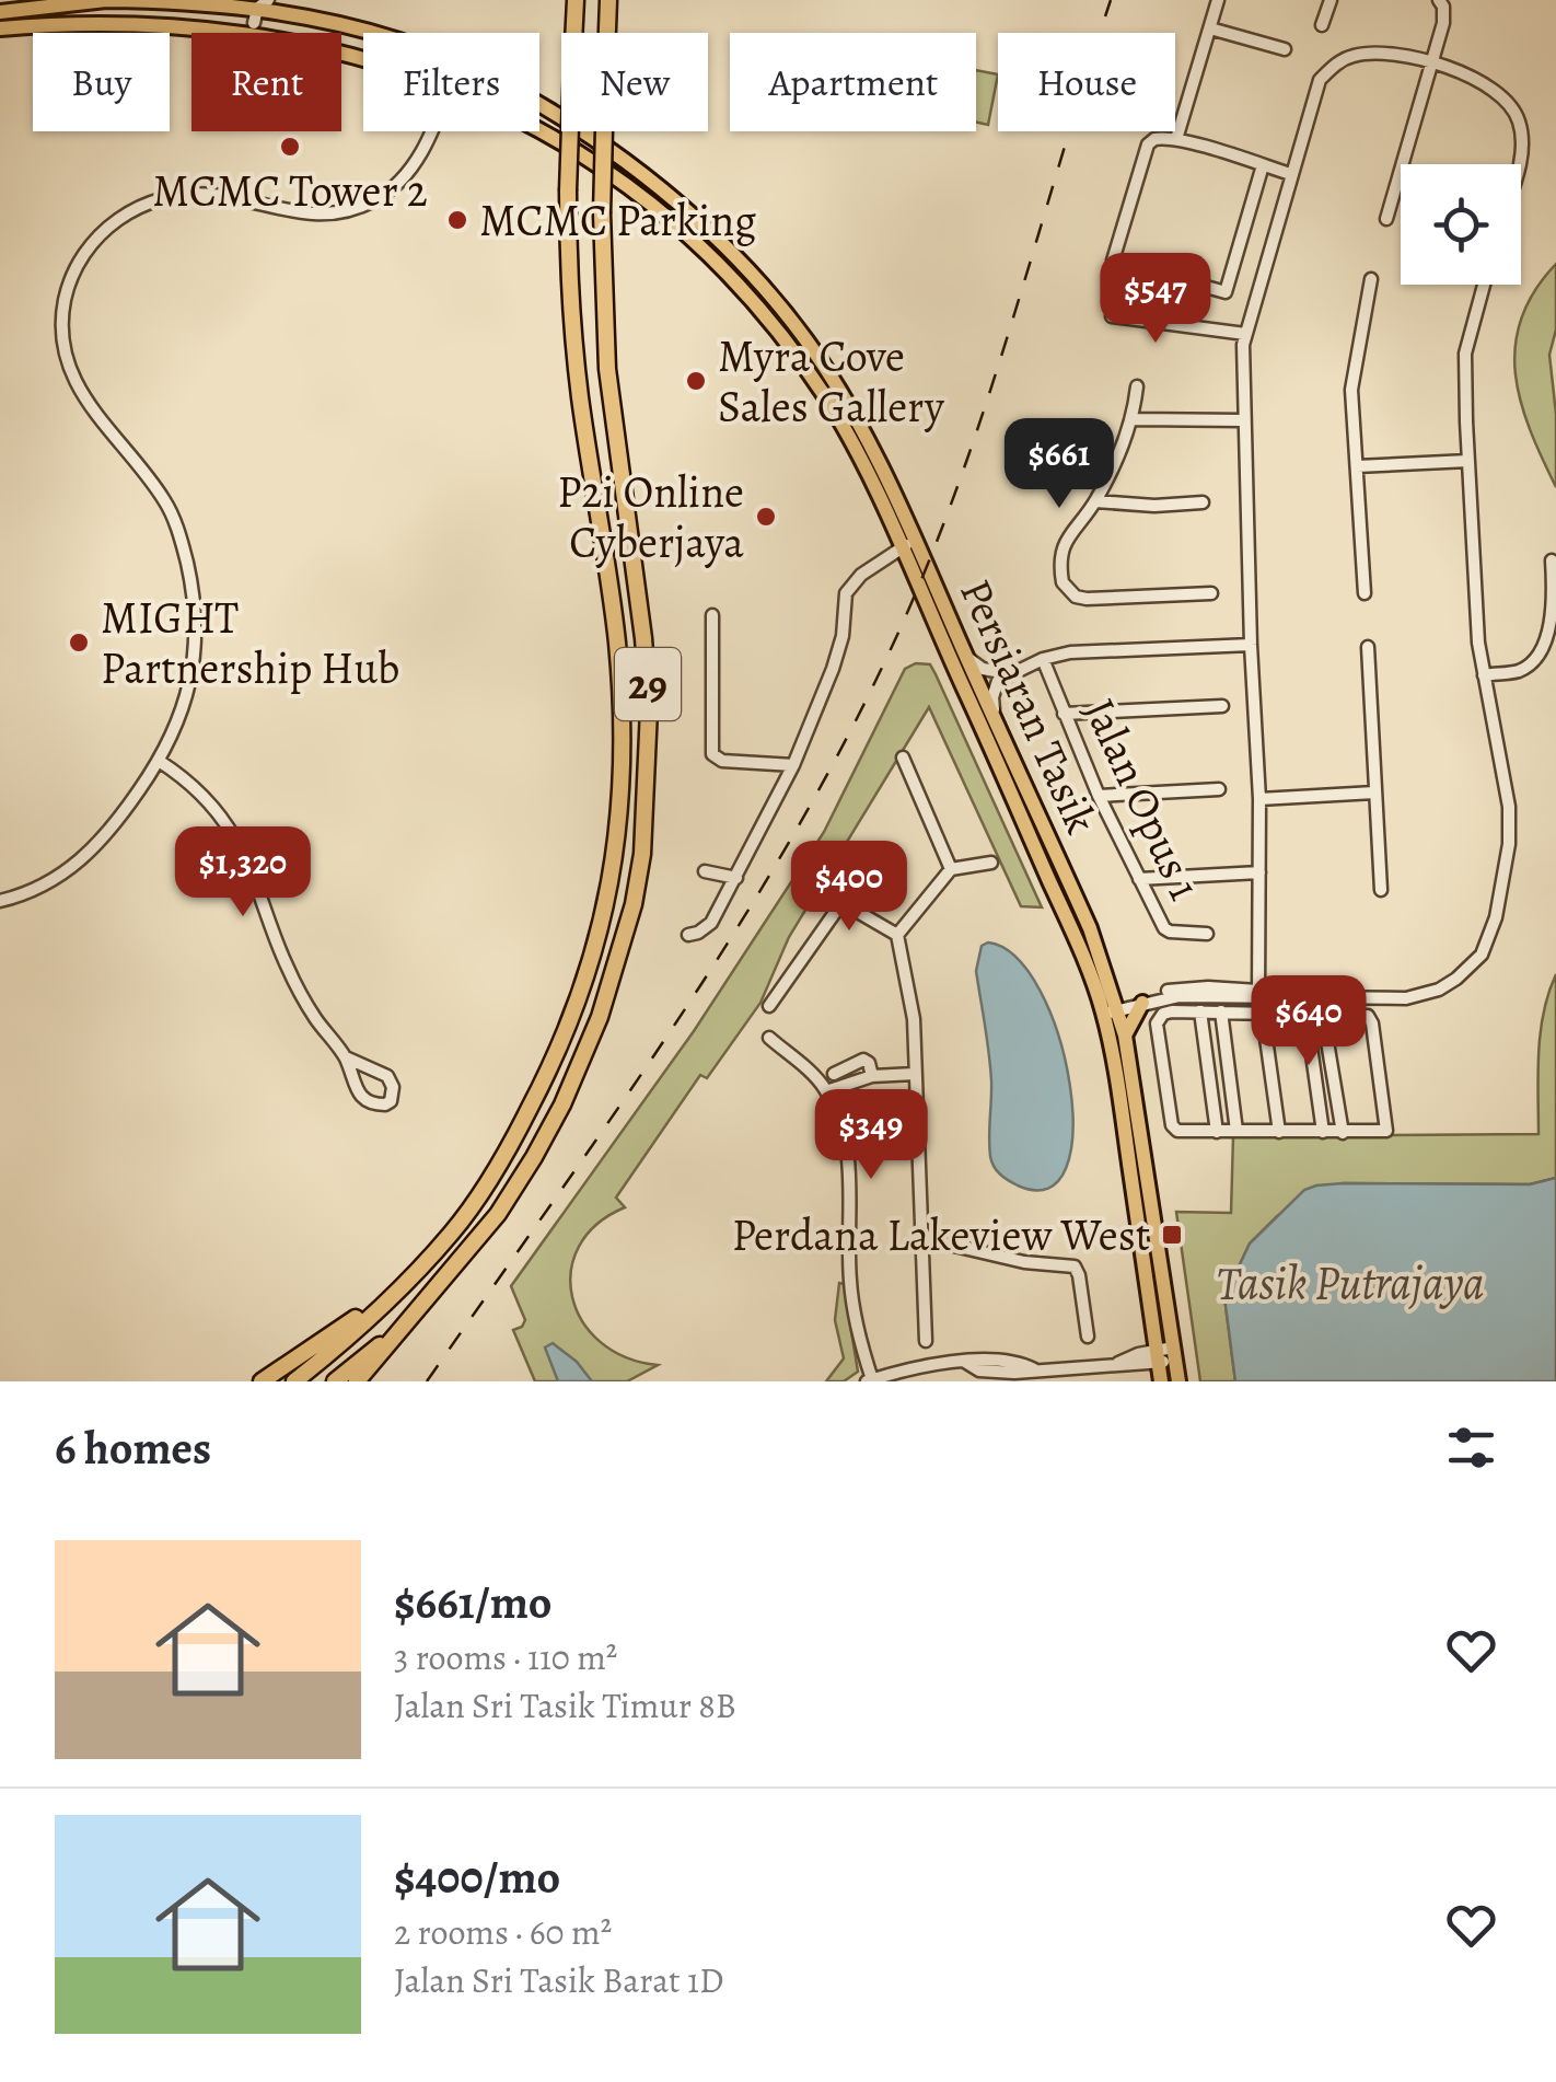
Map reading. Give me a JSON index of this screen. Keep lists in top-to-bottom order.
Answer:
{
  "streets": {
    "highway": ["29"],
    "main road": ["Persiaran Tasik"],
    "street": ["Jalan Opus 1"]
  },
  "water": ["Tasik Putrajaya"],
  "places": {
    "other": [
      "MCMC Tower 2",
      "MCMC Parking",
      "Myra Cove Sales Gallery",
      "P2i Online Cyberjaya",
      "MIGHT Partnership Hub"
    ],
    "transit": ["Perdana Lakeview West"]
  },
  "page": {
    "chip": [
      "Buy",
      "Rent",
      "Filters",
      "New",
      "Apartment",
      "House"
    ],
    "price": [
      "$547",
      "$661",
      "$1,320",
      "$400",
      "$640",
      "$349"
    ],
    "heading": "6 homes",
    "list": [
      {
        "name": "$661/mo",
        "note": "3 rooms · 110 m² · Jalan Sri Tasik Timur 8B"
      },
      {
        "name": "$400/mo",
        "note": "2 rooms · 60 m² · Jalan Sri Tasik Barat 1D"
      }
    ]
  }
}
